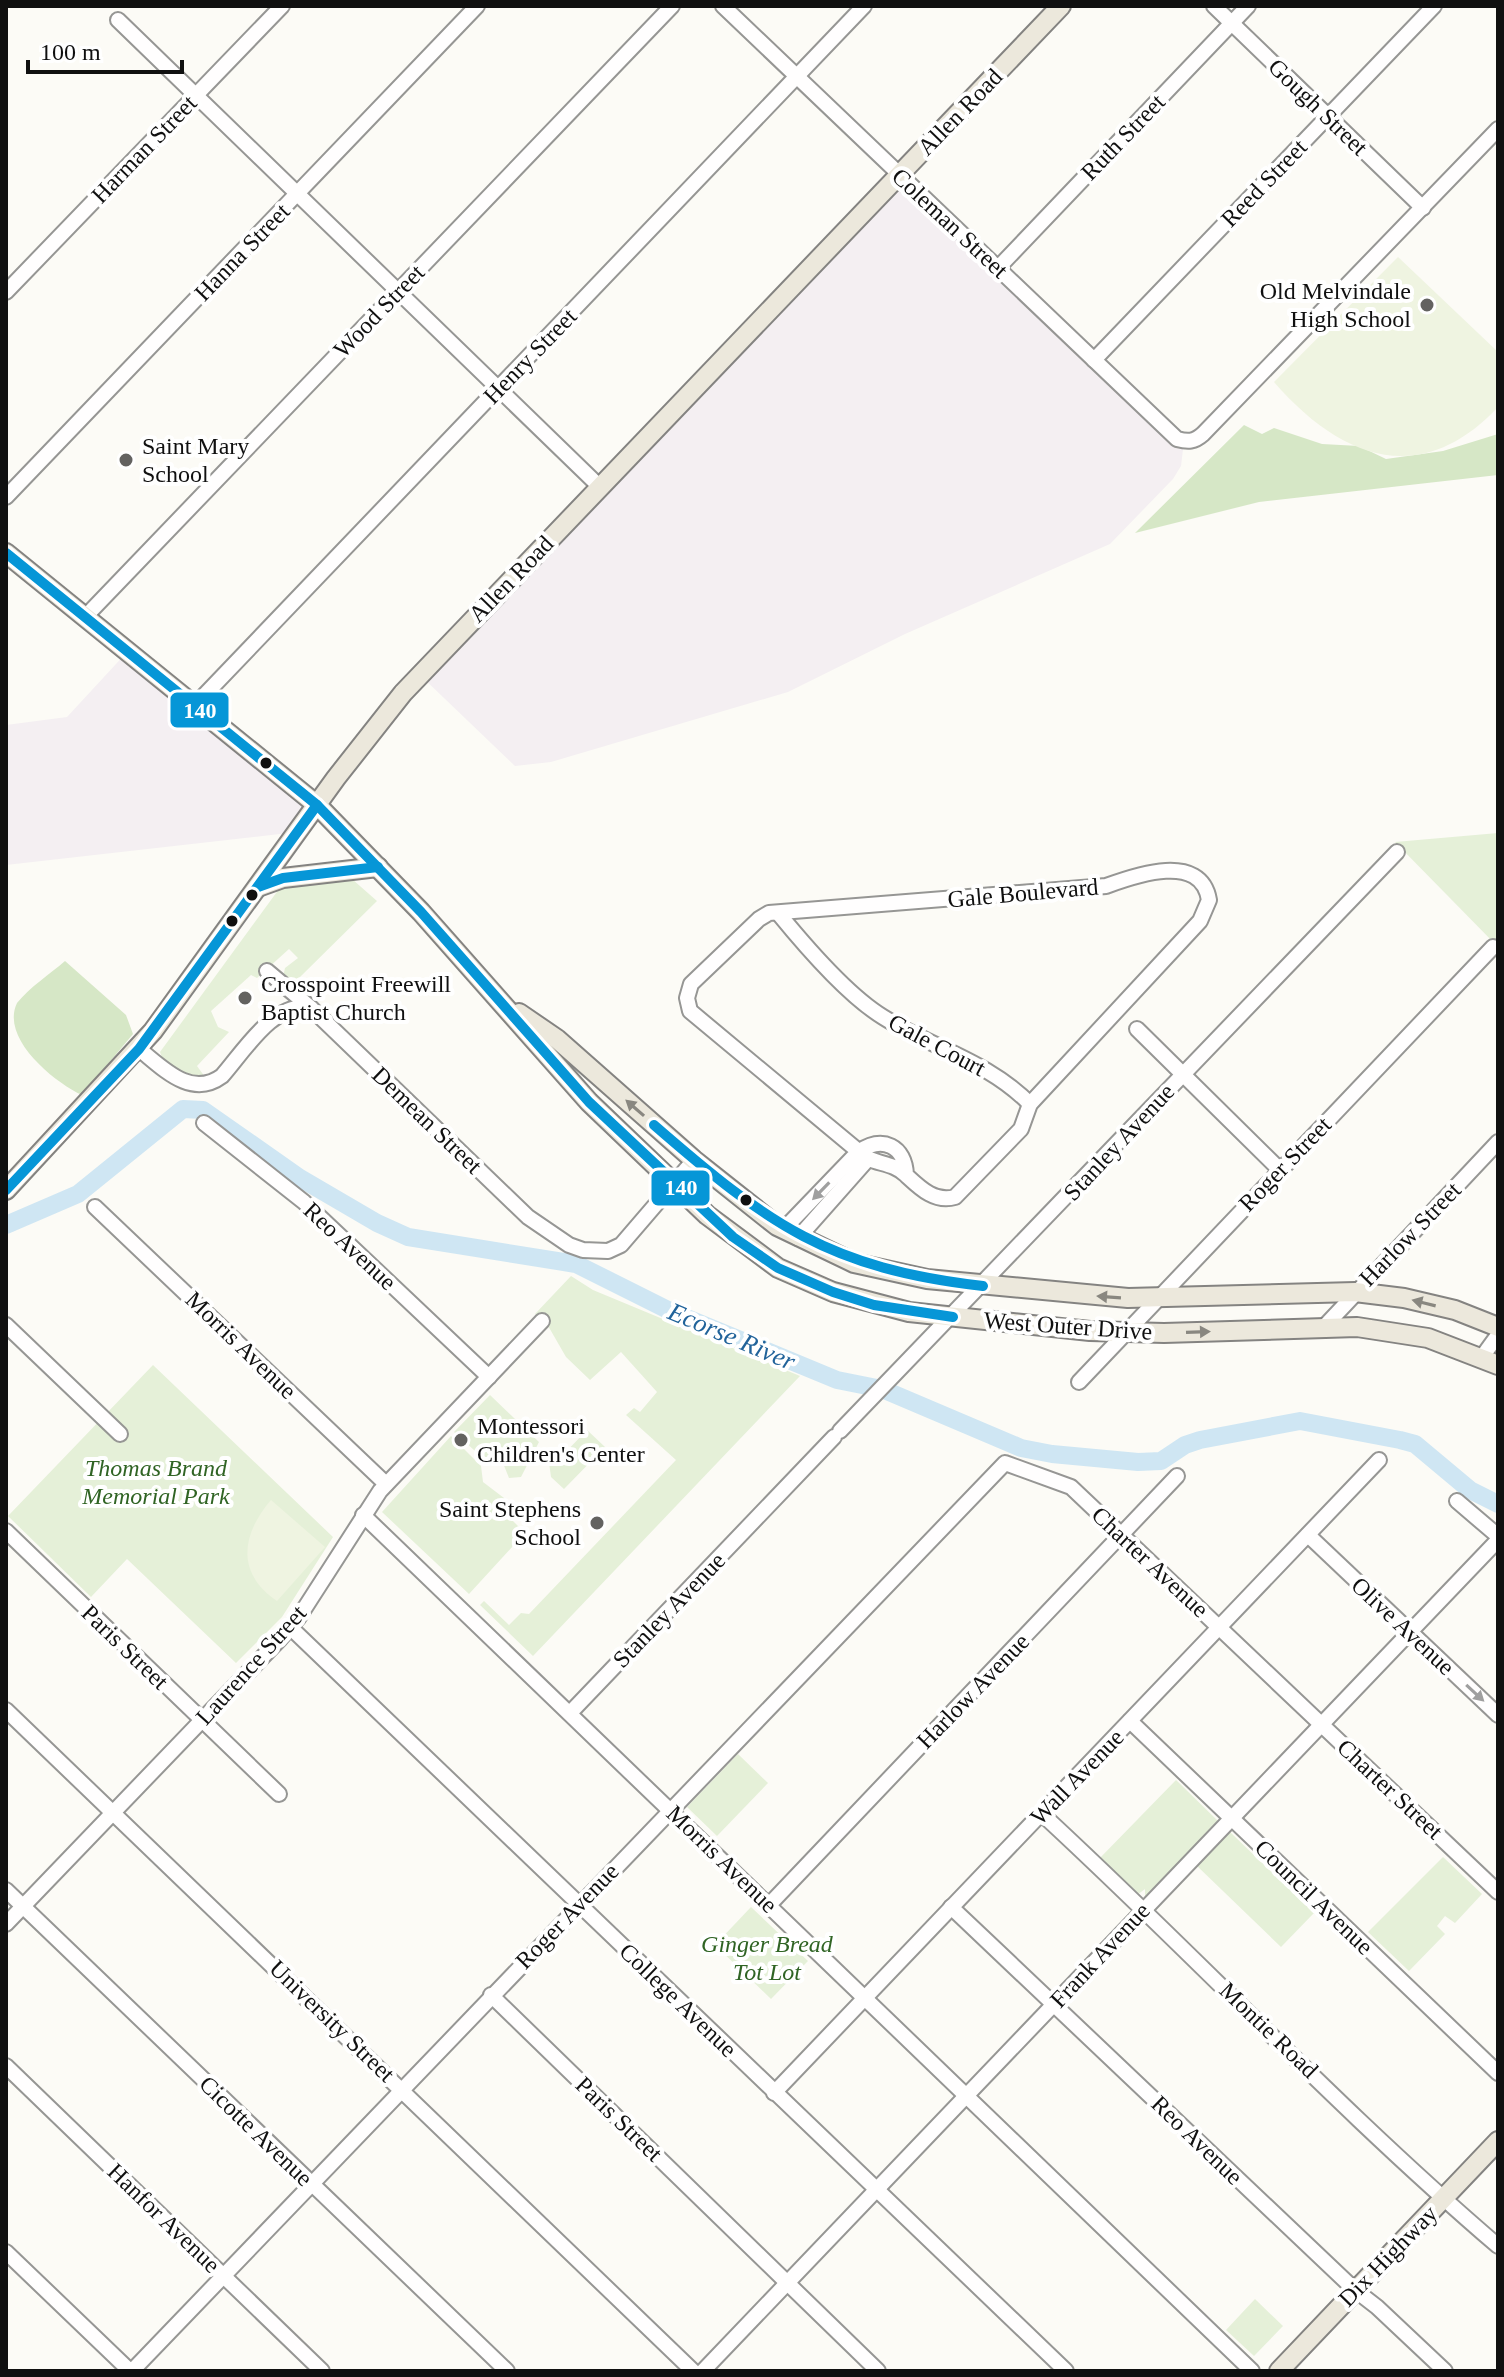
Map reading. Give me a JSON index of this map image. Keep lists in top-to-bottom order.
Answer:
{
  "streets": {
    "main road": ["Allen Road", "West Outer Drive", "Dix Highway"],
    "street": [
      "Gough Street",
      "Ruth Street",
      "Harman Street",
      "Reed Street",
      "Coleman Street",
      "Hanna Street",
      "Wood Street",
      "Henry Street",
      "Gale Boulevard",
      "Gale Court",
      "Demean Street",
      "Stanley Avenue",
      "Roger Street",
      "Harlow Street",
      "Reo Avenue",
      "Morris Avenue",
      "Charter Avenue",
      "Olive Avenue",
      "Paris Street",
      "Laurence Street",
      "Harlow Avenue",
      "Wall Avenue",
      "Charter Street",
      "Council Avenue",
      "Roger Avenue",
      "Frank Avenue",
      "College Avenue",
      "University Street",
      "Montie Road",
      "Cicotte Avenue",
      "Hanfor Avenue"
    ]
  },
  "crossings": [
    ["Gough Street", "Ruth Street"],
    ["Gough Street", "Reed Street"],
    ["Gough Street", "Coleman Street"],
    ["Allen Road", "Coleman Street"],
    ["Ruth Street", "Coleman Street"],
    ["Reed Street", "Coleman Street"],
    ["Coleman Street", "Henry Street"],
    ["Gale Boulevard", "Gale Court"],
    ["Demean Street", "West Outer Drive"],
    ["Stanley Avenue", "West Outer Drive"],
    ["Stanley Avenue", "Morris Avenue"],
    ["Roger Street", "West Outer Drive"],
    ["Harlow Street", "West Outer Drive"],
    ["Reo Avenue", "Laurence Street"],
    ["Reo Avenue", "Wall Avenue"],
    ["Reo Avenue", "Frank Avenue"],
    ["Reo Avenue", "Dix Highway"],
    ["Morris Avenue", "Laurence Street"],
    ["Morris Avenue", "Harlow Avenue"],
    ["Morris Avenue", "Wall Avenue"],
    ["Morris Avenue", "Roger Avenue"],
    ["Morris Avenue", "Frank Avenue"],
    ["Charter Avenue", "Harlow Avenue"],
    ["Charter Avenue", "Wall Avenue"],
    ["Charter Avenue", "Charter Street"],
    ["Charter Avenue", "Roger Avenue"],
    ["Olive Avenue", "Wall Avenue"],
    ["Olive Avenue", "Frank Avenue"],
    ["Paris Street", "Laurence Street"],
    ["Paris Street", "Roger Avenue"],
    ["Paris Street", "Frank Avenue"],
    ["Laurence Street", "College Avenue"],
    ["Laurence Street", "University Street"],
    ["Laurence Street", "Cicotte Avenue"],
    ["Wall Avenue", "Council Avenue"],
    ["Wall Avenue", "College Avenue"],
    ["Wall Avenue", "Montie Road"],
    ["Charter Street", "Frank Avenue"],
    ["Council Avenue", "Frank Avenue"],
    ["Roger Avenue", "College Avenue"],
    ["Roger Avenue", "University Street"],
    ["Roger Avenue", "Cicotte Avenue"],
    ["Roger Avenue", "Hanfor Avenue"],
    ["Frank Avenue", "College Avenue"],
    ["Frank Avenue", "Montie Road"],
    ["Montie Road", "Dix Highway"]
  ],
  "one_way": ["Olive Avenue"],
  "water": ["Ecorse River"],
  "parks": ["Thomas Brand Memorial Park", "Ginger Bread Tot Lot"],
  "places": [
    "Old Melvindale High School",
    "Saint Mary School",
    "Crosspoint Freewill Baptist Church",
    "Montessori Children's Center",
    "Saint Stephens School"
  ],
  "lines": ["transit line 140"],
  "scale_bar": "100 m"
}
